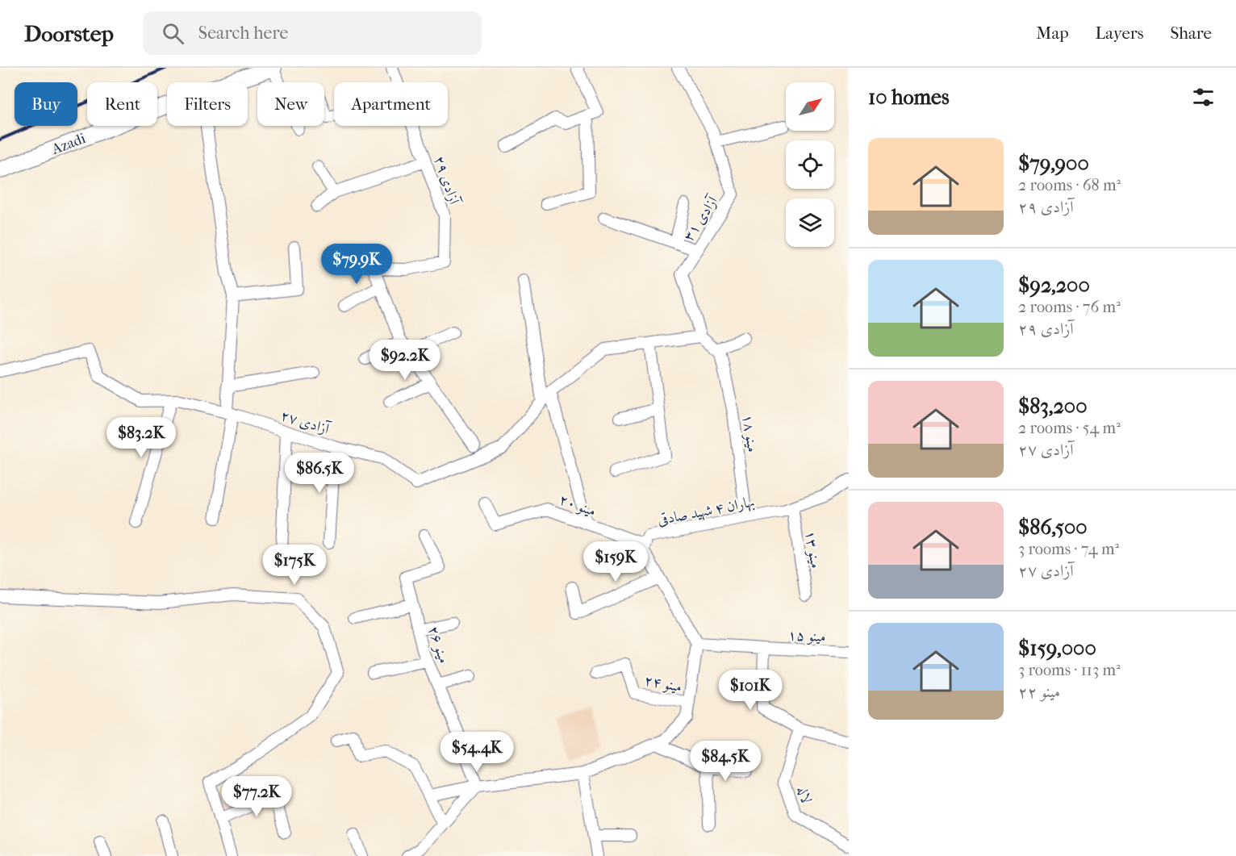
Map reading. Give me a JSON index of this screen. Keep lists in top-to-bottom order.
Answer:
{
  "streets": {
    "main road": ["Azadi"],
    "street": [
      "آزادی ۲۹",
      "آزادی ۳۱",
      "آزادی ۲۷",
      "مینو ۱۸",
      "مینو ۲۰",
      "بهاران ۴ شهید صادقی",
      "مینو ۱۳",
      "مینو ۱۵",
      "مینو ۲۶",
      "مینو ۲۴",
      "لاله"
    ]
  },
  "crossings": [
    ["آزادی ۳۱", "آزادی ۲۷"],
    ["مینو ۱۸", "بهاران ۴ شهید صادقی"],
    ["مینو ۲۰", "بهاران ۴ شهید صادقی"],
    ["بهاران ۴ شهید صادقی", "مینو ۱۳"],
    ["بهاران ۴ شهید صادقی", "مینو ۱۵"]
  ],
  "north": "top right",
  "page": {
    "header": "Doorstep",
    "search": "Search here",
    "nav": ["Map", "Layers", "Share"],
    "heading": "10 homes",
    "chip": [
      "Buy",
      "Rent",
      "Filters",
      "New",
      "Apartment"
    ],
    "list": [
      {
        "name": "$79,900",
        "note": "2 rooms · 68 m² · آزادی ۲۹"
      },
      {
        "name": "$92,200",
        "note": "2 rooms · 76 m² · آزادی ۲۹"
      },
      {
        "name": "$83,200",
        "note": "2 rooms · 54 m² · آزادی ۲۷"
      },
      {
        "name": "$86,500",
        "note": "3 rooms · 74 m² · آزادی ۲۷"
      },
      {
        "name": "$159,000",
        "note": "3 rooms · 113 m² · مینو ۲۲"
      }
    ],
    "price": [
      "$79.9K",
      "$92.2K",
      "$83.2K",
      "$86.5K",
      "$159K",
      "$175K",
      "$101K",
      "$54.4K",
      "$84.5K",
      "$77.2K"
    ]
  }
}
